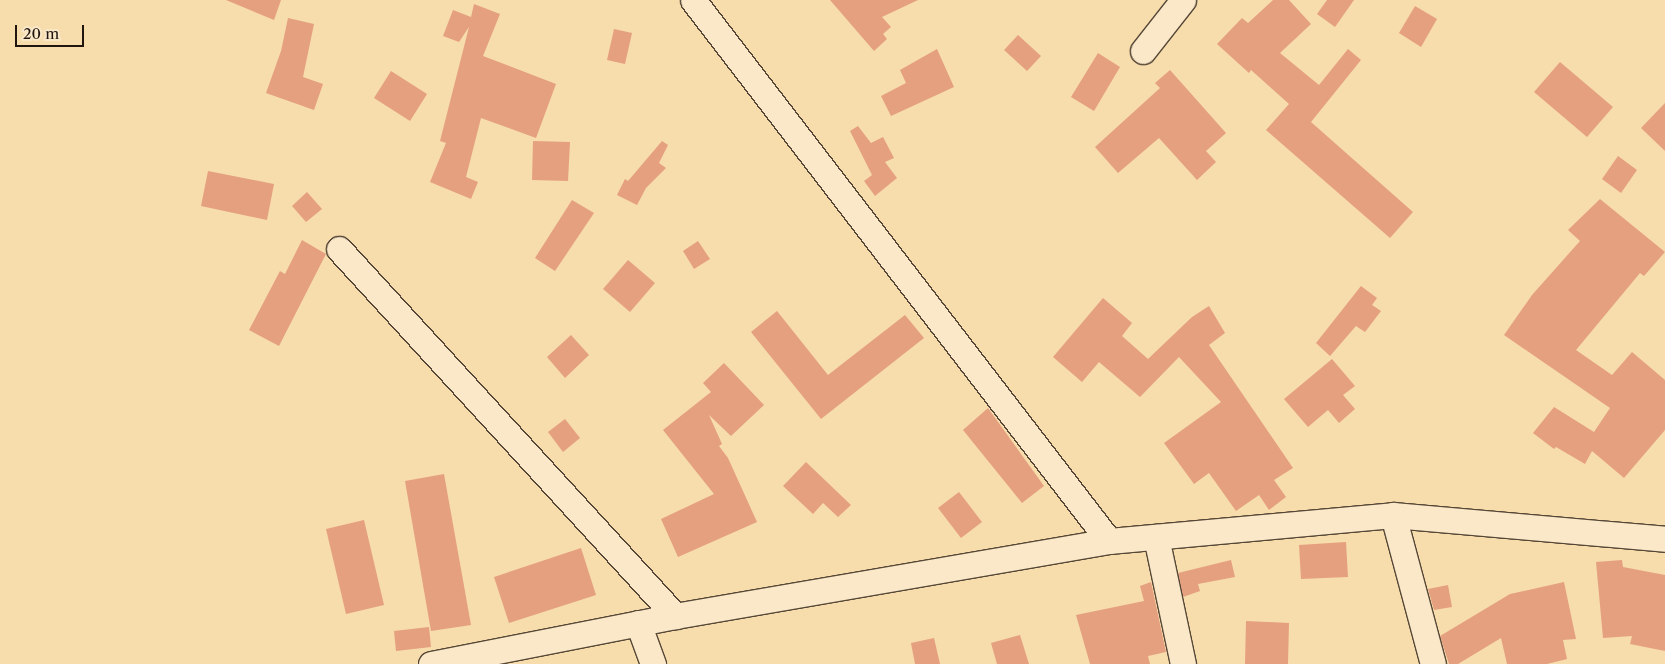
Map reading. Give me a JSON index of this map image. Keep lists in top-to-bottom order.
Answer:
{
  "scale_bar": "20 m"
}
